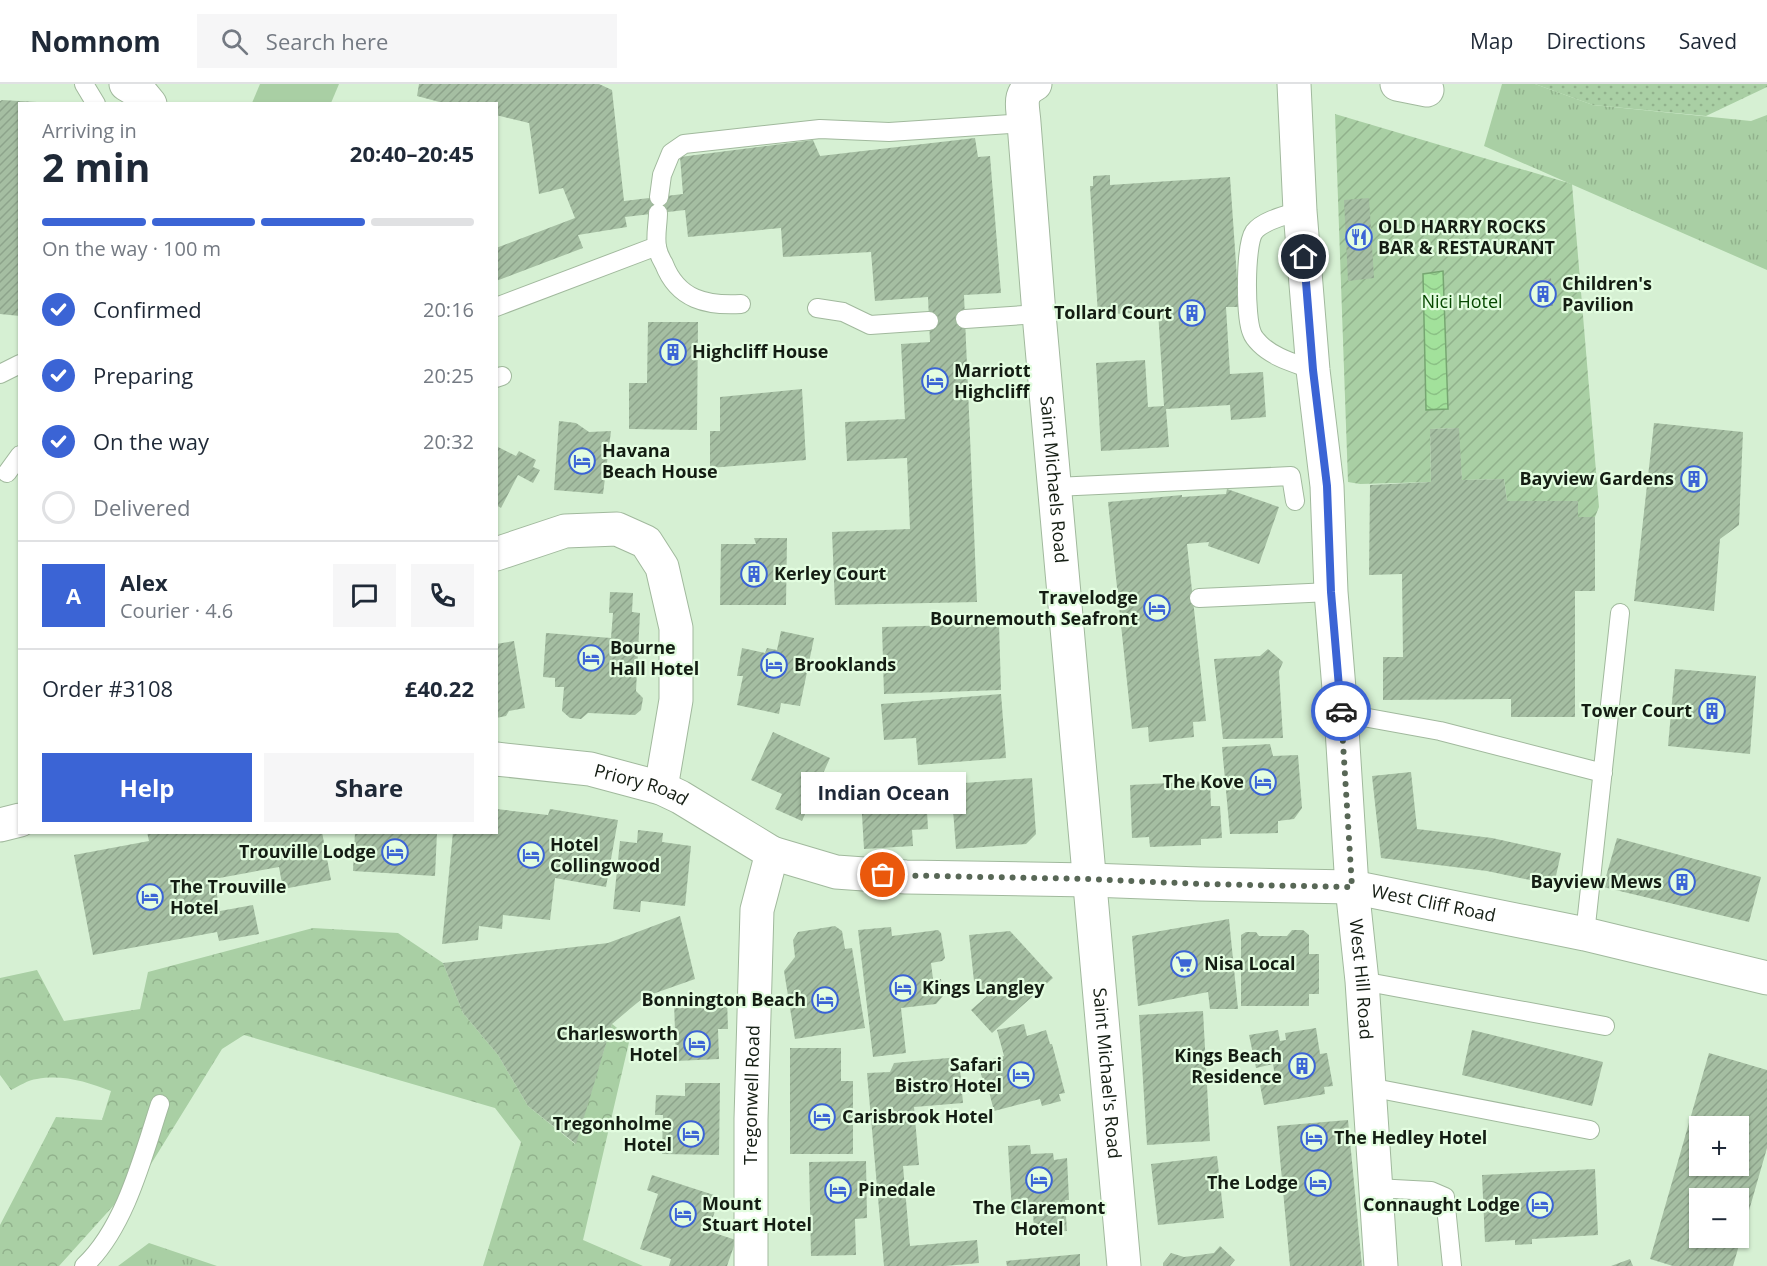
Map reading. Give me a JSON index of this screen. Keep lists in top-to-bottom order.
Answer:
{
  "streets": {
    "street": [
      "Saint Michaels Road",
      "Priory Road",
      "West Cliff Road",
      "West Hill Road",
      "Saint Michael's Road",
      "Tregonwell Road"
    ]
  },
  "crossings": [
    ["Saint Michaels Road", "West Cliff Road"],
    ["Saint Michaels Road", "Saint Michael's Road"],
    ["Priory Road", "West Cliff Road"],
    ["Priory Road", "Tregonwell Road"],
    ["West Cliff Road", "West Hill Road"],
    ["West Cliff Road", "Saint Michael's Road"],
    ["West Cliff Road", "Tregonwell Road"]
  ],
  "parks": ["Nici Hotel"],
  "places": {
    "restaurant": ["OLD HARRY ROCKS BAR & RESTAURANT"],
    "building": [
      "Children's Pavilion",
      "Tollard Court",
      "Highcliff House",
      "Bayview Gardens",
      "Kerley Court",
      "Tower Court",
      "Bayview Mews",
      "Kings Beach Residence"
    ],
    "hotel": [
      "Marriott Highcliff",
      "Havana Beach House",
      "Travelodge Bournemouth Seafront",
      "Bourne Hall Hotel",
      "Brooklands",
      "The Kove",
      "Trouville Lodge",
      "Hotel Collingwood",
      "The Trouville Hotel",
      "Kings Langley",
      "Bonnington Beach",
      "Charlesworth Hotel",
      "Safari Bistro Hotel",
      "Carisbrook Hotel",
      "Tregonholme Hotel",
      "The Hedley Hotel",
      "The Claremont Hotel",
      "The Lodge",
      "Pinedale",
      "Connaught Lodge",
      "Mount Stuart Hotel"
    ],
    "other": ["Indian Ocean"],
    "supermarket": ["Nisa Local"]
  },
  "page": {
    "header": "Nomnom",
    "search": "Search here",
    "nav": ["Map", "Directions", "Saved"],
    "heading": ["2 min", "Arriving in", "20:40–20:45"],
    "panel": [
      "Alex",
      "Courier · 4.6",
      "Order #3108",
      "£40.22"
    ],
    "bar": "On the way · 100 m",
    "list": [
      ["Confirmed", "20:16"],
      ["Preparing", "20:25"],
      ["On the way", "20:32"],
      "Delivered"
    ],
    "round": "A",
    "buttons": ["Help", "Share"],
    "bubble": "Indian Ocean",
    "map_buttons": ["+", "−"]
  }
}
